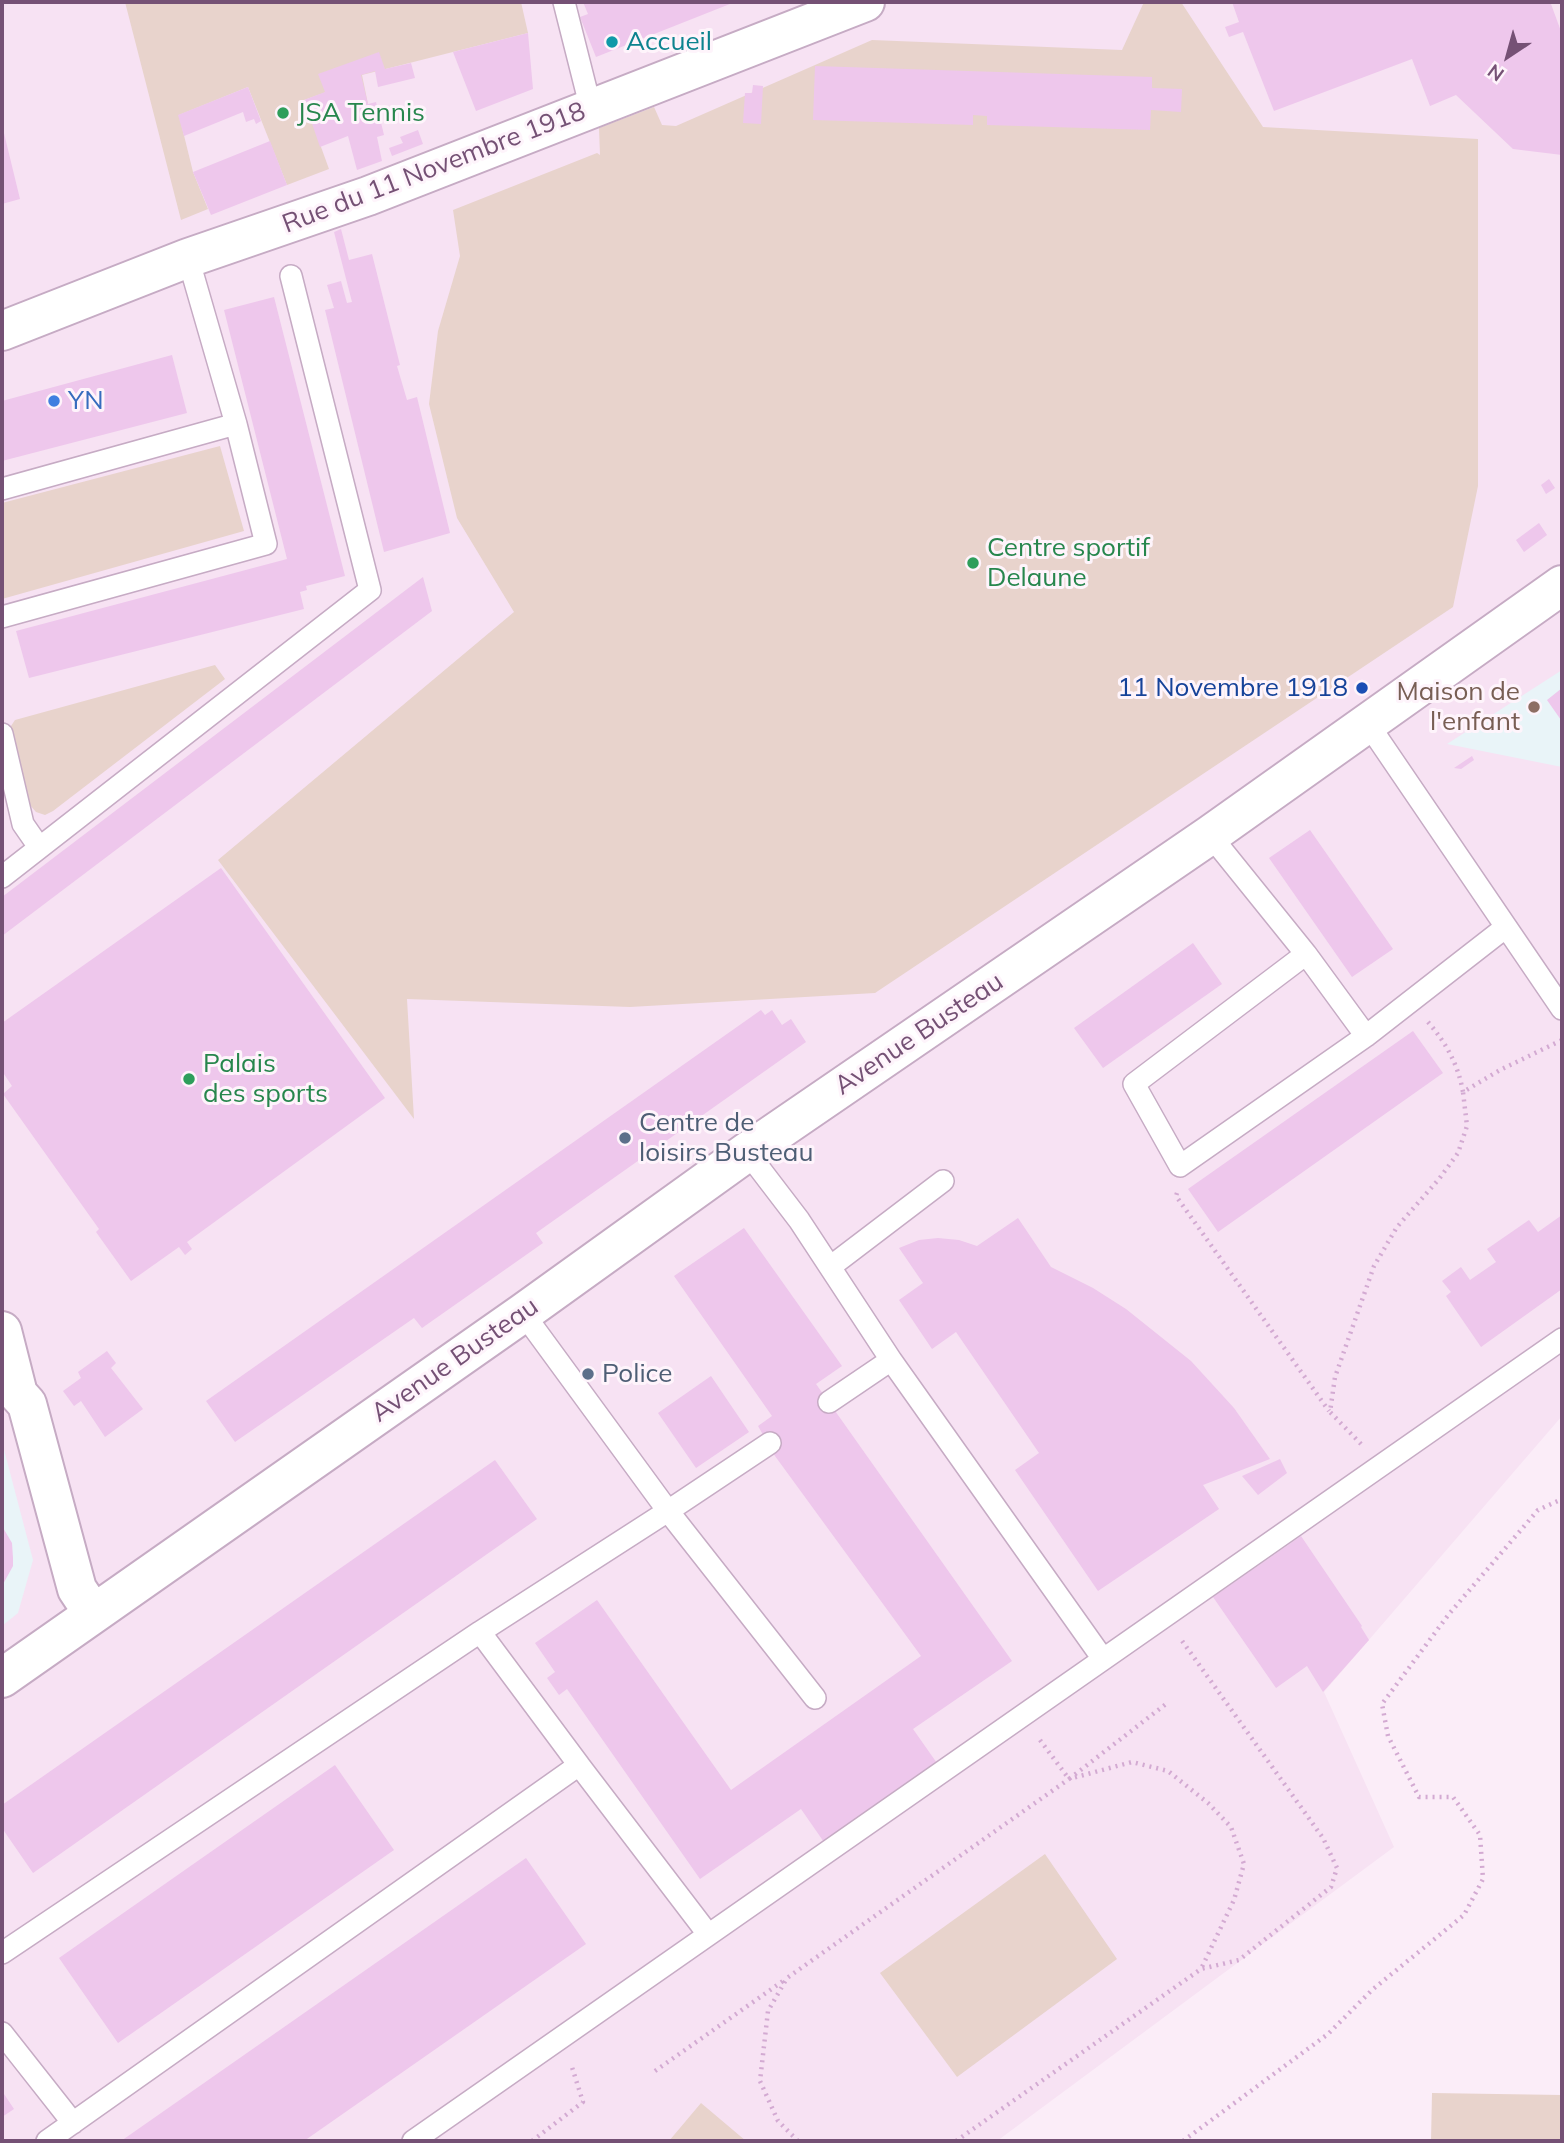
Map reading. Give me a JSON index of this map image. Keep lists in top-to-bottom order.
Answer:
{
  "streets": {
    "street": ["Rue du 11 Novembre 1918", "Avenue Busteau"]
  },
  "places": [
    "Accueil",
    "JSA Tennis",
    "YN",
    "Centre sportif Delaune",
    "11 Novembre 1918",
    "Maison de l'enfant",
    "Palais des sports",
    "Centre de loisirs Busteau",
    "Police"
  ],
  "north": "bottom left"
}
